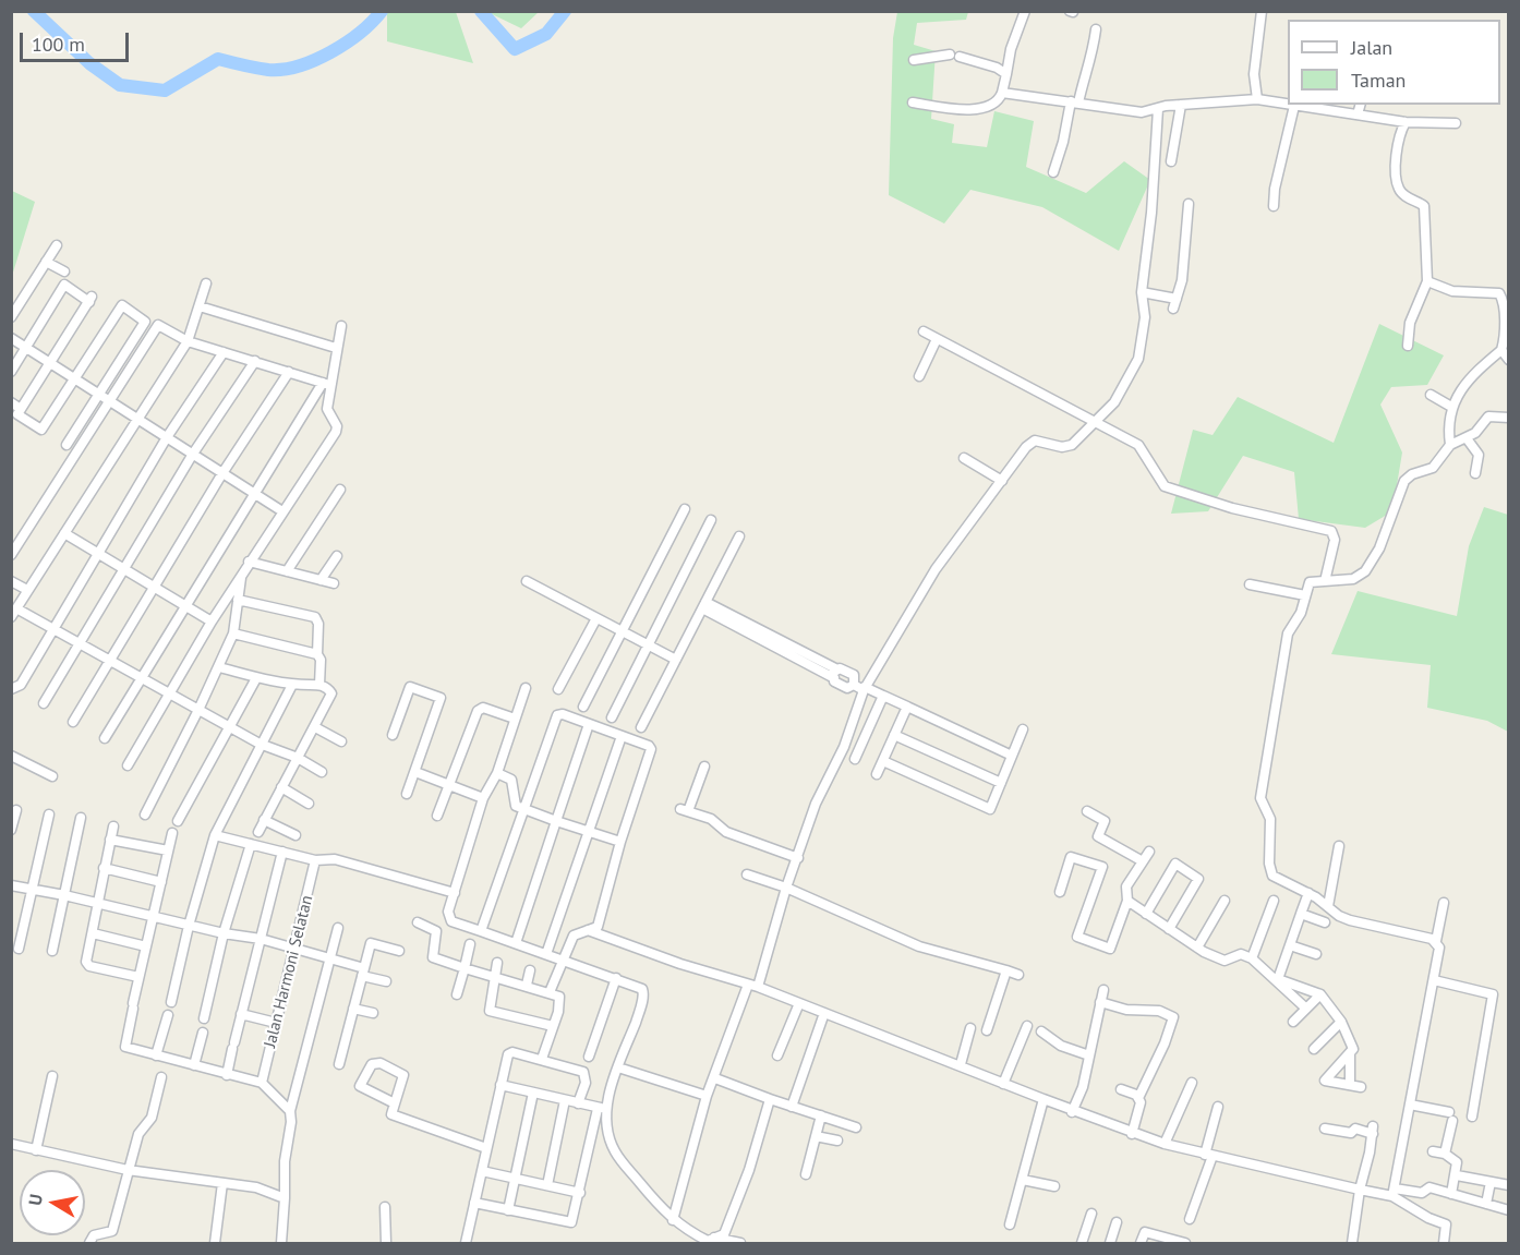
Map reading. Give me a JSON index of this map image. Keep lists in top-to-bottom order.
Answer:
{
  "streets": {
    "street": ["Jalan Harmoni Selatan"]
  },
  "legend": ["Jalan", "Taman"],
  "scale_bar": "100 m",
  "north": "left"
}
